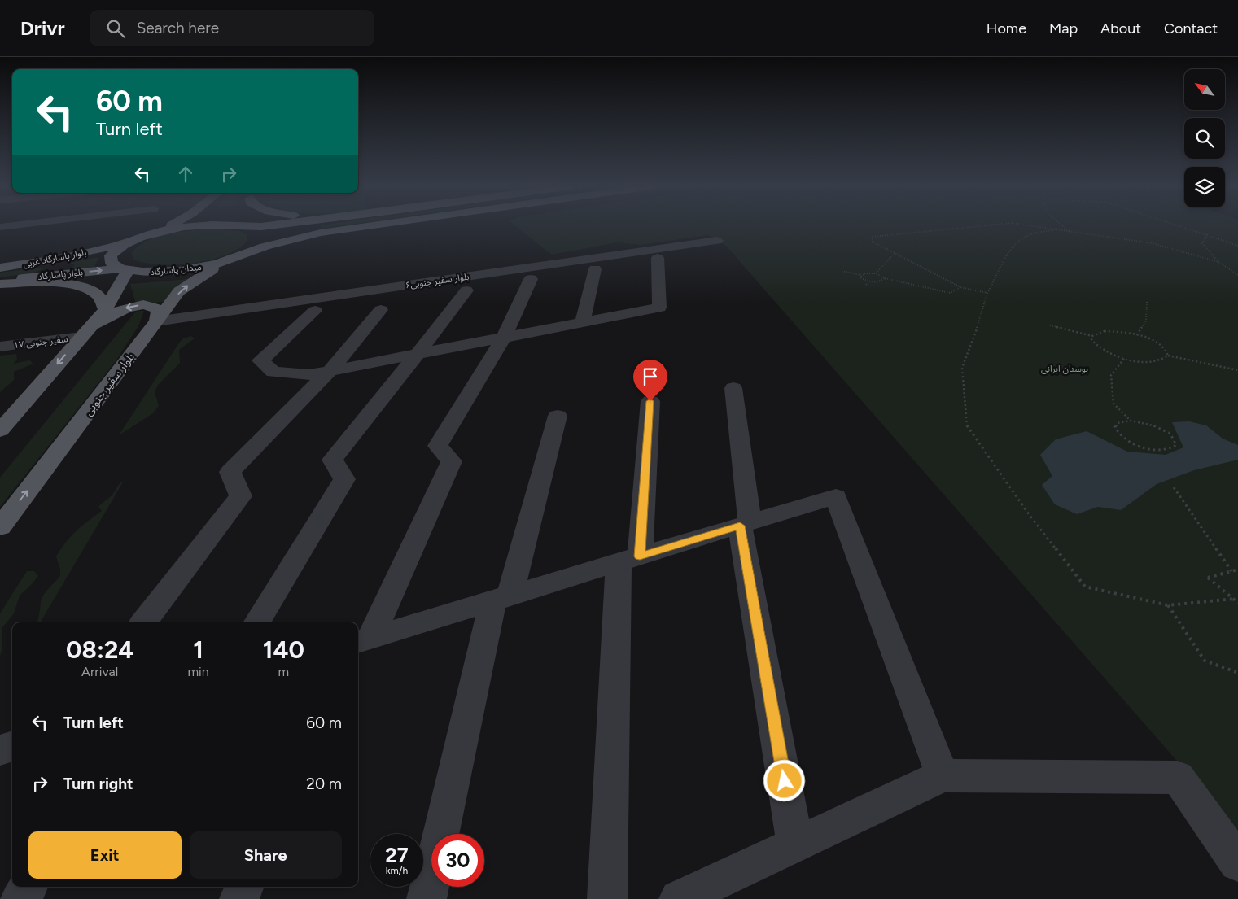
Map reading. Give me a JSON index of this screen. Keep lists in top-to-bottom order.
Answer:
{
  "streets": {
    "main road": [
      "بلوار پاسارگاد غربی",
      "میدان پاسارگاد",
      "بلوار پاسارگاد",
      "بلوار سفیر جنوبی"
    ],
    "street": ["بلوار سفیر جنوبی۶", "سفیر جنوبی ۱۷"]
  },
  "crossings": [
    ["میدان پاسارگاد", "بلوار پاسارگاد"],
    ["میدان پاسارگاد", "بلوار سفیر جنوبی"],
    ["بلوار سفیر جنوبی۶", "بلوار سفیر جنوبی"]
  ],
  "one_way": ["بلوار پاسارگاد"],
  "parks": ["بوستان ایرانی"],
  "north": "top left",
  "page": {
    "header": "Drivr",
    "search": "Search here",
    "nav": [
      "Home",
      "Map",
      "About",
      "Contact"
    ],
    "turn": ["60 m", "Turn left"],
    "eta": [
      "08:24",
      "Arrival",
      "1",
      "min",
      "140",
      "m"
    ],
    "list": [
      {
        "name": "Turn left",
        "value": "60 m"
      },
      {
        "name": "Turn right",
        "value": "20 m"
      }
    ],
    "buttons": ["Exit", "Share"],
    "speed": "27 km/h",
    "limit": "30"
  }
}
